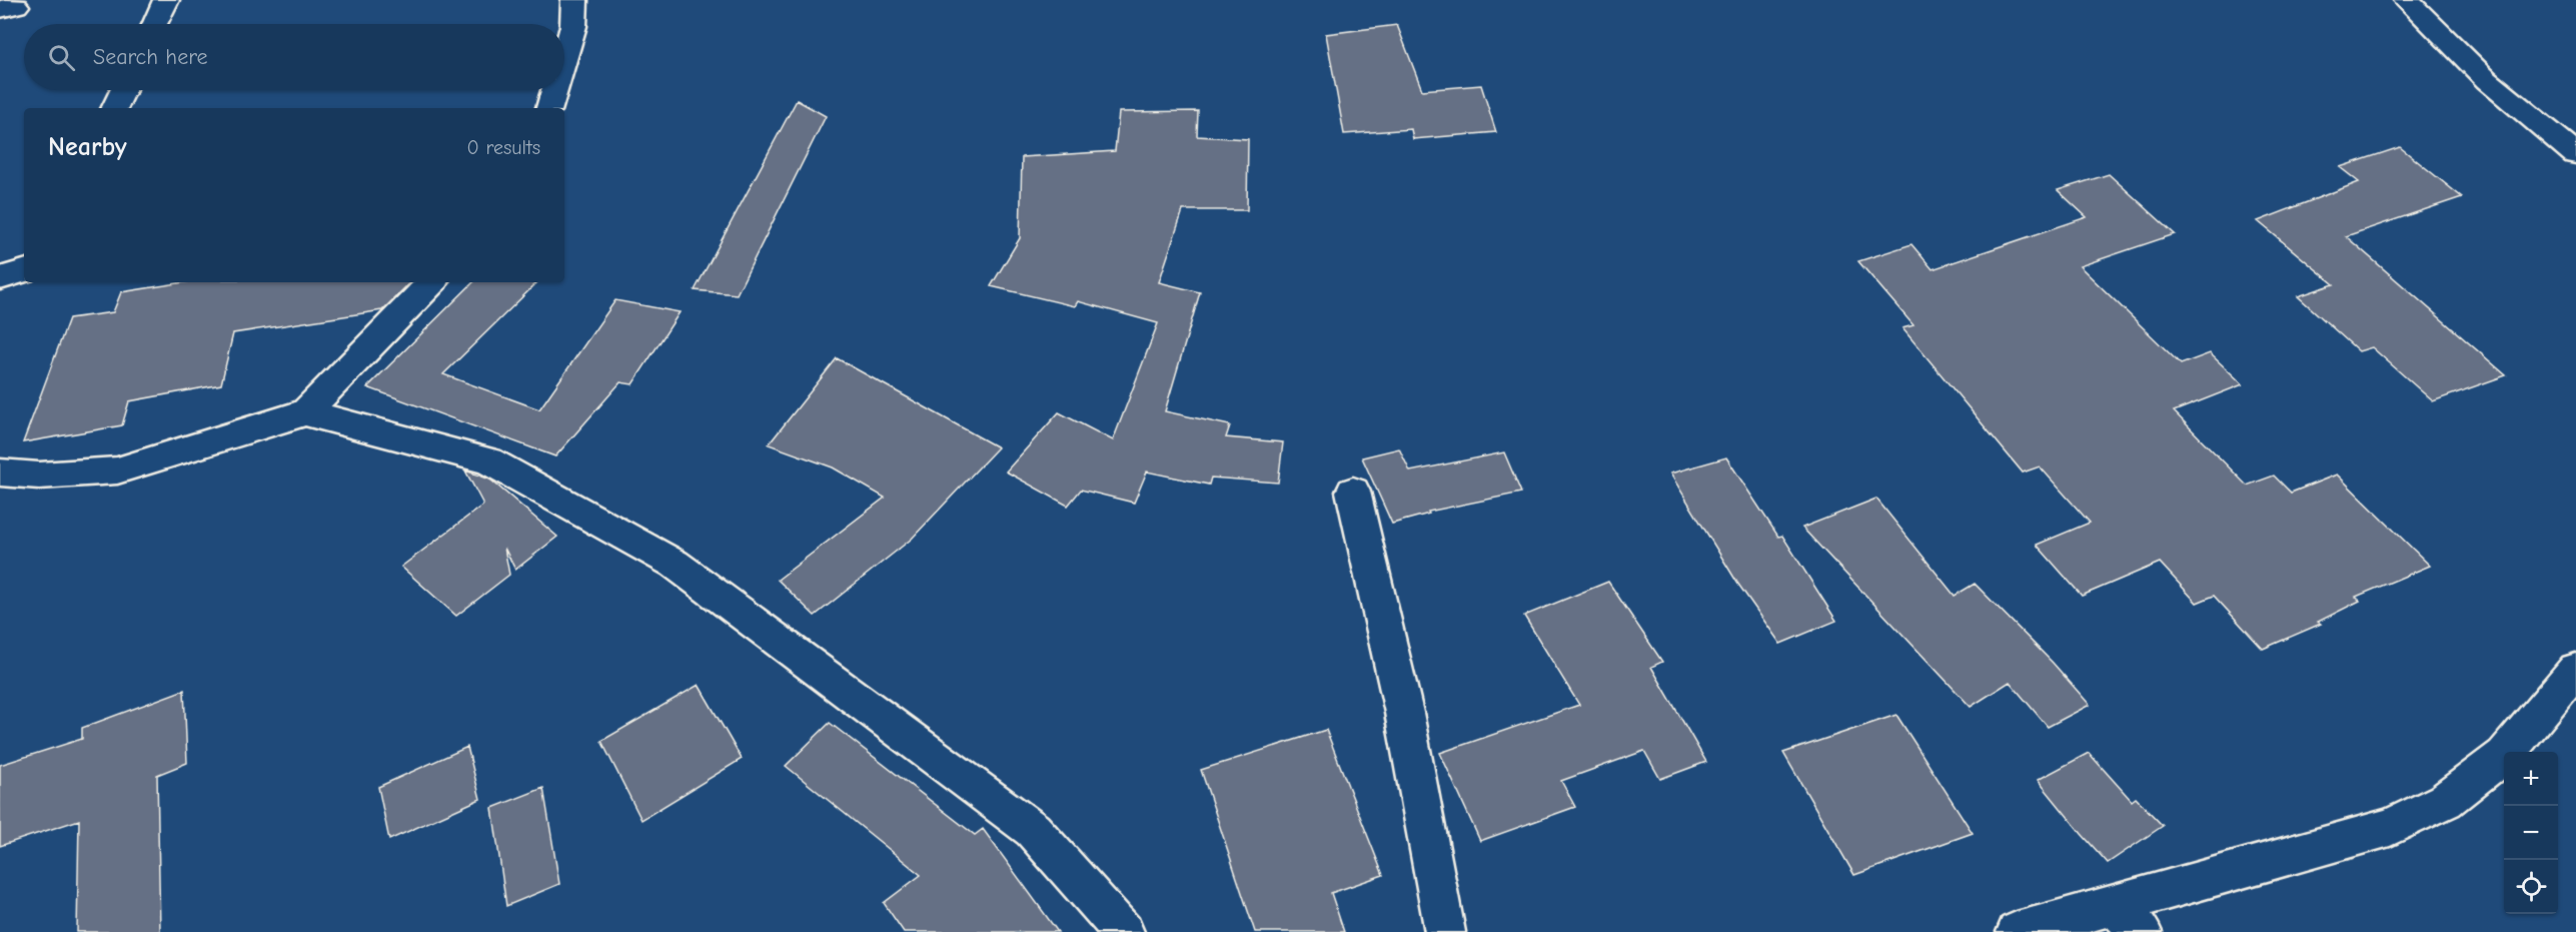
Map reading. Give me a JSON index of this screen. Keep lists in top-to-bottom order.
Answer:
{
  "page": {
    "search": "Search here",
    "heading": ["Nearby", "0 results"],
    "map_buttons": ["+", "−"]
  }
}
